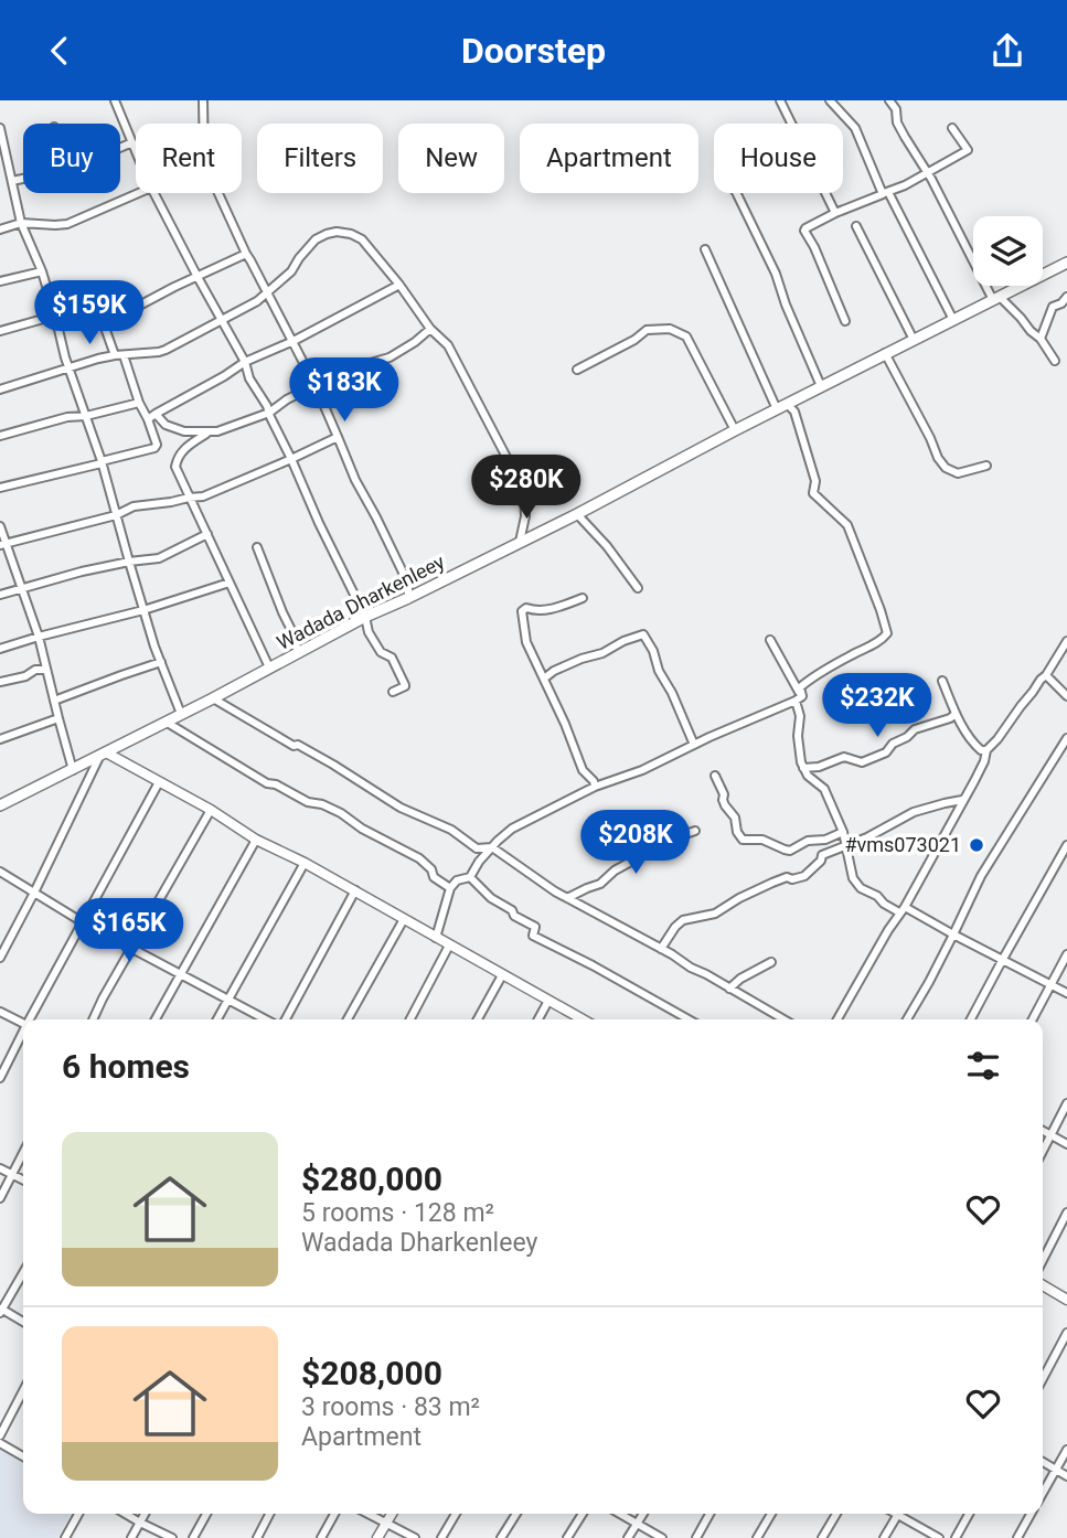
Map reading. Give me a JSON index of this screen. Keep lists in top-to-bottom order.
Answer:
{
  "streets": {
    "main road": ["Wadada Dharkenleey"]
  },
  "places": ["#vms073021"],
  "page": {
    "header": "Doorstep",
    "chip": [
      "Buy",
      "Rent",
      "Filters",
      "New",
      "Apartment",
      "House"
    ],
    "price": [
      "$159K",
      "$183K",
      "$280K",
      "$232K",
      "$208K",
      "$165K"
    ],
    "heading": "6 homes",
    "list": [
      {
        "name": "$280,000",
        "note": "5 rooms · 128 m² · Wadada Dharkenleey"
      },
      {
        "name": "$208,000",
        "note": "3 rooms · 83 m² · Apartment"
      }
    ]
  }
}
